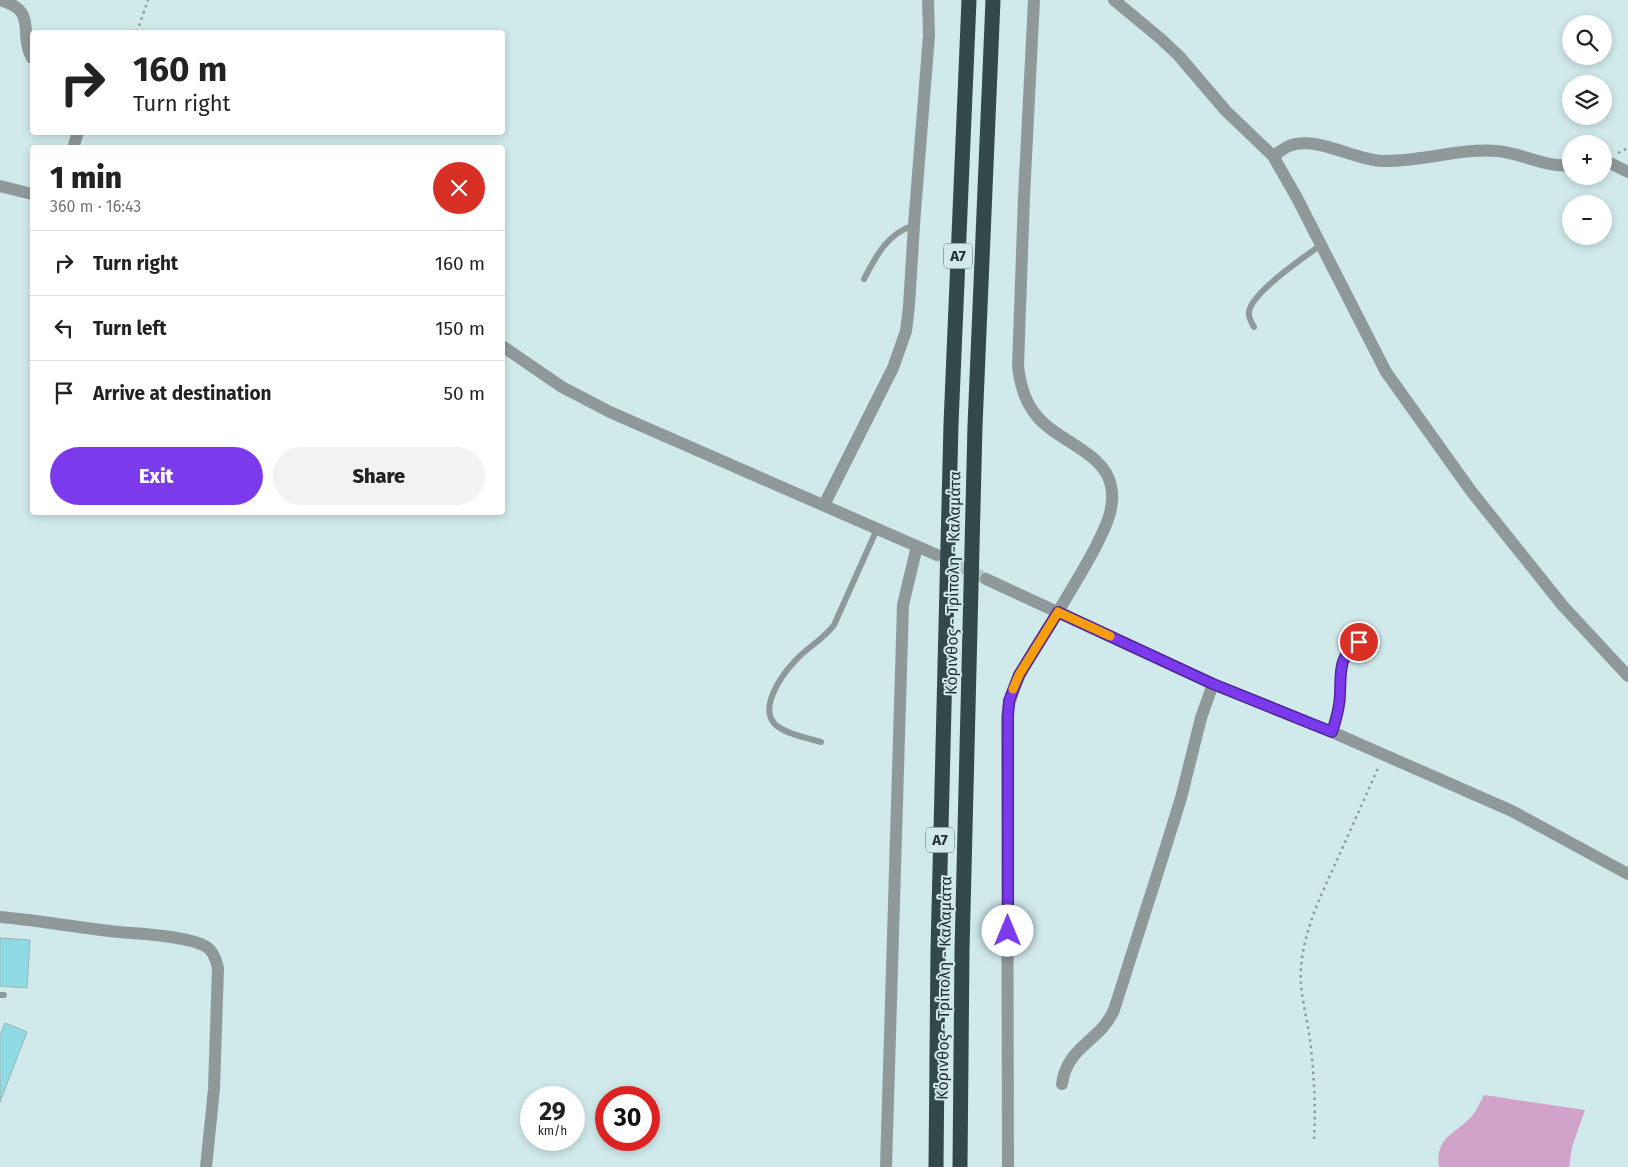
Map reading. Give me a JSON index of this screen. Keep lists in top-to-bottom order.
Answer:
{
  "streets": {
    "highway": ["Α7", "Κόρινθος - Τρίπολη - Καλαμάτα"]
  },
  "page": {
    "map_buttons": ["+", "−"],
    "turn": ["160 m", "Turn right"],
    "heading": ["1 min", "360 m · 16:43"],
    "list": [
      {
        "name": "Turn right",
        "value": "160 m"
      },
      {
        "name": "Turn left",
        "value": "150 m"
      },
      {
        "name": "Arrive at destination",
        "value": "50 m"
      }
    ],
    "buttons": ["Exit", "Share"],
    "speed": "29 km/h",
    "limit": "30"
  }
}
